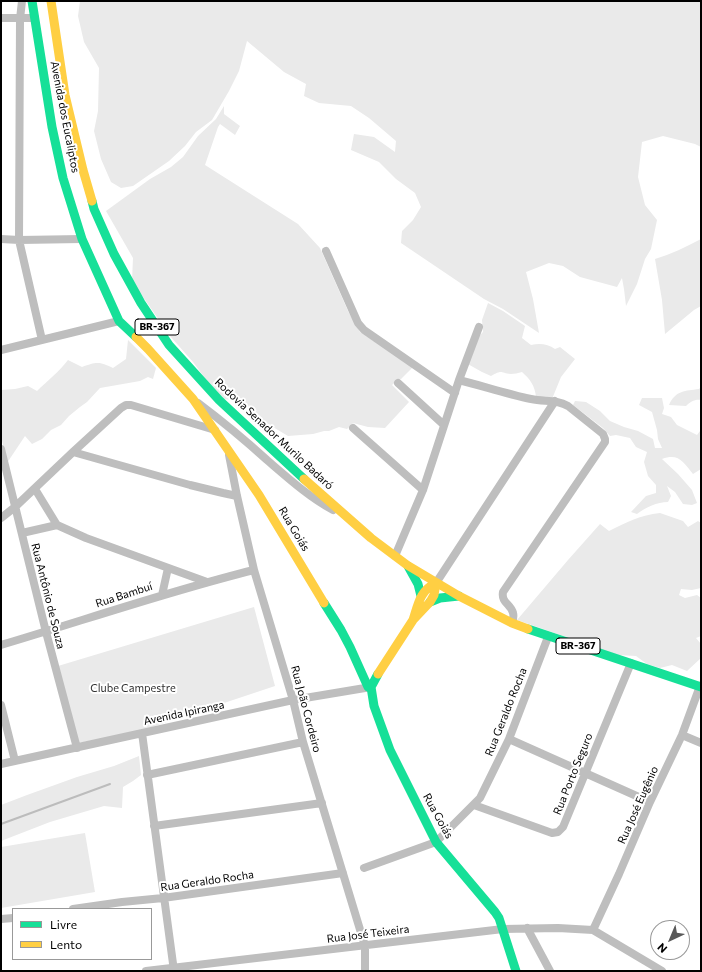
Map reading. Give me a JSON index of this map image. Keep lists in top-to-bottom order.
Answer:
{
  "streets": {
    "street": [
      "Avenida dos Eucaliptos",
      "BR-367",
      "Rodovia Senador Murilo Badaró",
      "Rua Goiás",
      "Rua Bambuí",
      "Rua Antônio de Souza",
      "Rua João Cordeiro",
      "Rua Geraldo Rocha",
      "Avenida Ipiranga",
      "Rua Porto Seguro",
      "Rua José Eugênio",
      "Rua José Teixeira"
    ]
  },
  "crossings": [
    ["Avenida dos Eucaliptos", "Rua Goiás"],
    ["Avenida dos Eucaliptos", "Rua João Cordeiro"],
    ["Rodovia Senador Murilo Badaró", "Rua Geraldo Rocha"],
    ["Rodovia Senador Murilo Badaró", "Rua Porto Seguro"],
    ["Rodovia Senador Murilo Badaró", "Rua José Eugênio"],
    ["Rua Goiás", "Rua João Cordeiro"],
    ["Rua Goiás", "Rua Geraldo Rocha"],
    ["Rua Goiás", "Avenida Ipiranga"],
    ["Rua Goiás", "Rua José Teixeira"],
    ["Rua Bambuí", "Rua Antônio de Souza"],
    ["Rua Bambuí", "Rua João Cordeiro"],
    ["Rua Antônio de Souza", "Avenida Ipiranga"],
    ["Rua João Cordeiro", "Rua Geraldo Rocha"],
    ["Rua João Cordeiro", "Avenida Ipiranga"],
    ["Rua João Cordeiro", "Rua José Teixeira"],
    ["Rua Geraldo Rocha", "Rua Porto Seguro"],
    ["Rua José Eugênio", "Rua José Teixeira"]
  ],
  "parks": ["Clube Campestre"],
  "legend": ["Livre", "Lento"],
  "north": "bottom left"
}
